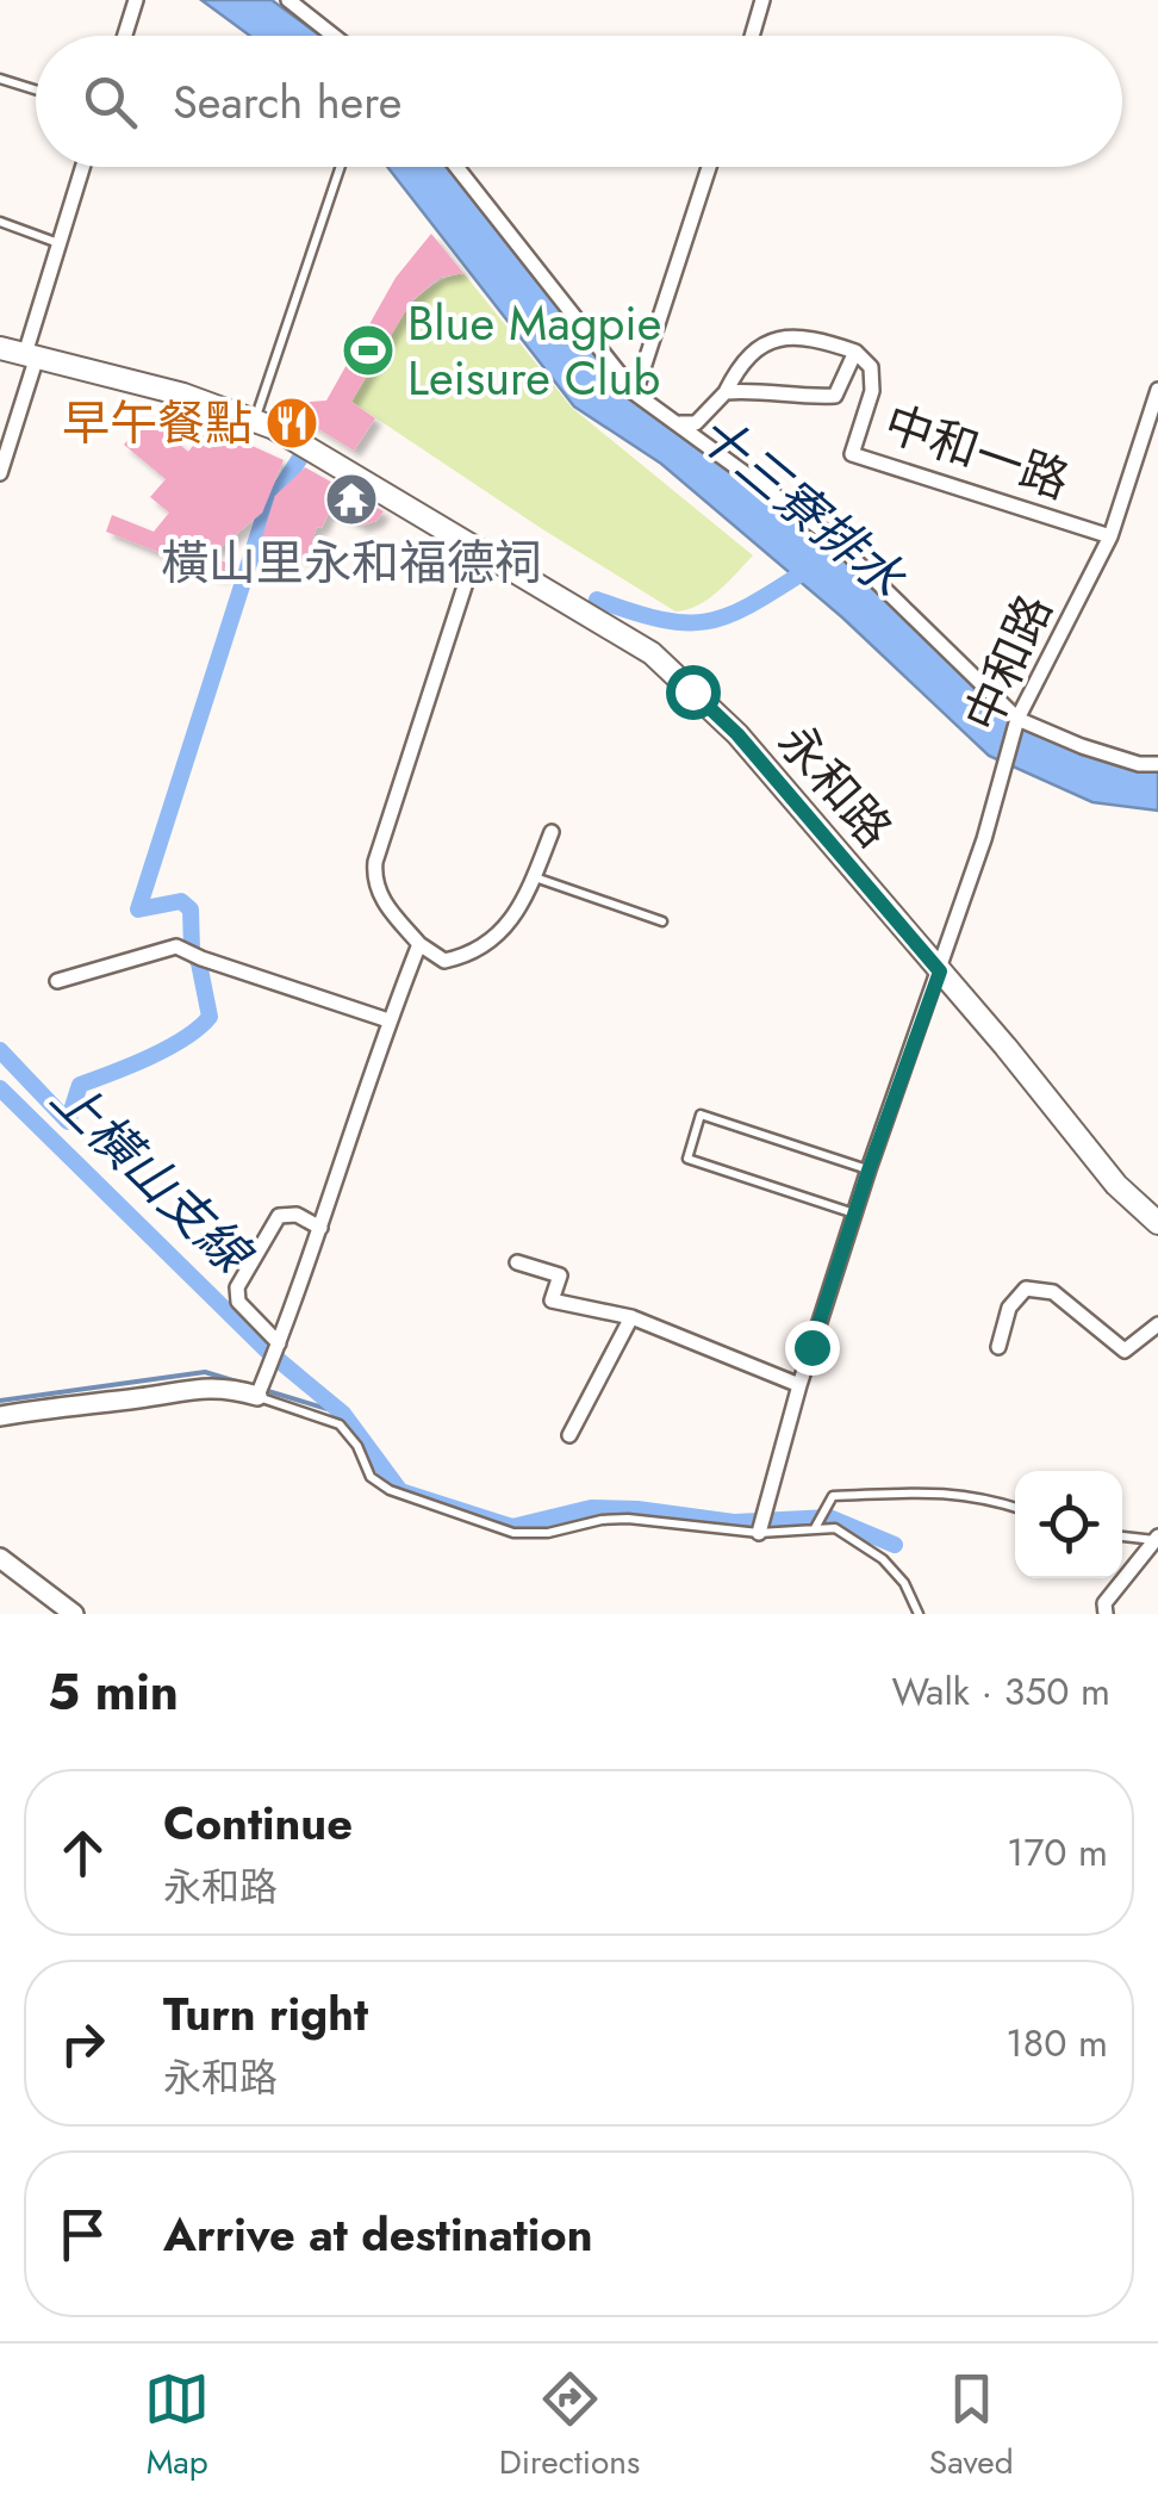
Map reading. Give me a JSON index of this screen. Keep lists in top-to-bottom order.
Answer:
{
  "streets": {
    "main road": ["永和路"],
    "street": ["中和一路", "中和路"]
  },
  "crossings": [
    ["中和一路", "中和路"],
    ["中和路", "永和路"]
  ],
  "water": ["十三寮排水", "上橫山支線"],
  "places": {
    "sports": ["Blue Magpie Leisure Club"],
    "restaurant": ["早午餐點"],
    "temple": ["橫山里永和福德祠"]
  },
  "page": {
    "search": "Search here",
    "heading": ["5 min", "Walk · 350 m"],
    "list": [
      ["Continue", "永和路", "170 m"],
      ["Turn right", "永和路", "180 m"],
      "Arrive at destination"
    ],
    "nav": ["Map", "Directions", "Saved"]
  }
}
